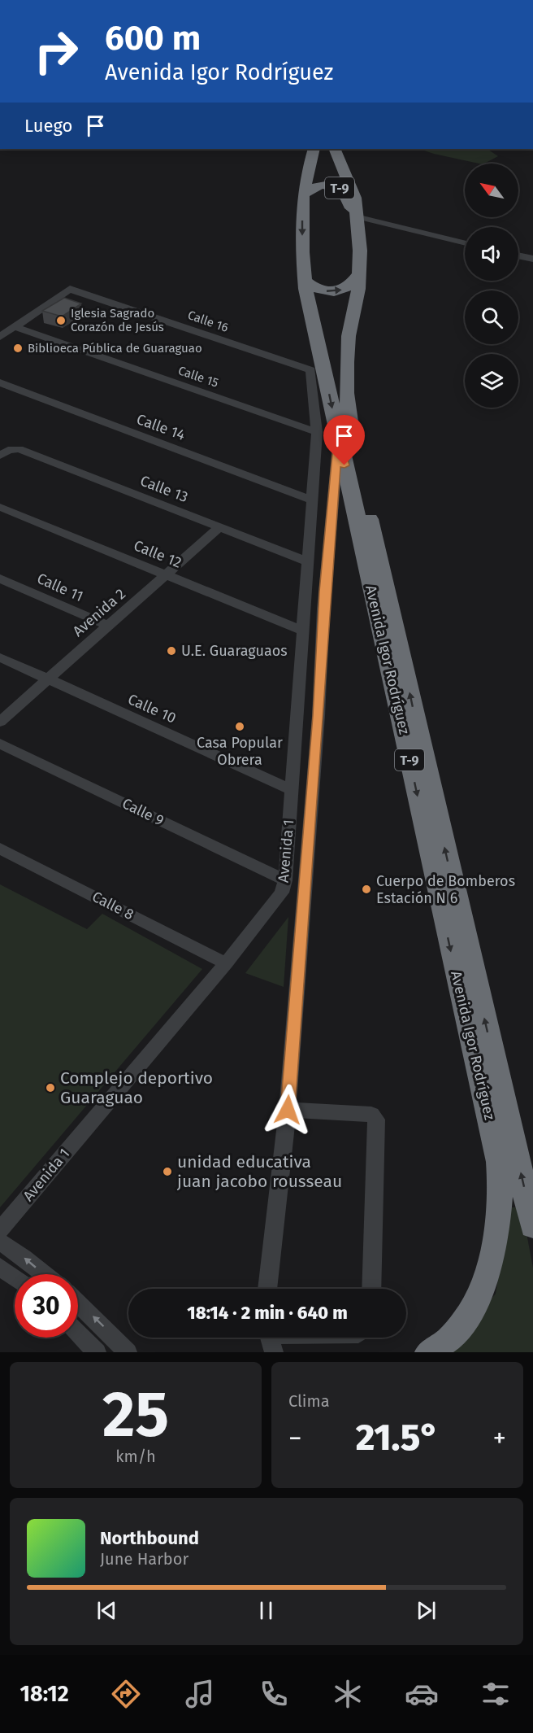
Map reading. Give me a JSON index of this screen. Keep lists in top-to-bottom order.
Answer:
{
  "streets": {
    "highway": ["T-9", "Avenida Igor Rodríguez"],
    "street": [
      "Calle 16",
      "Calle 15",
      "Calle 14",
      "Calle 13",
      "Calle 12",
      "Calle 11",
      "Avenida 2",
      "Calle 10",
      "Calle 9",
      "Avenida 1",
      "Calle 8"
    ]
  },
  "crossings": [
    ["T-9", "Avenida Igor Rodríguez"],
    ["Calle 16", "Calle 15"],
    ["Calle 16", "Avenida 1"],
    ["Calle 15", "Avenida 1"],
    ["Calle 14", "Avenida 1"],
    ["Calle 13", "Avenida 2"],
    ["Calle 13", "Avenida 1"],
    ["Calle 12", "Avenida 2"],
    ["Calle 12", "Avenida 1"],
    ["Calle 11", "Avenida 2"],
    ["Avenida 2", "Calle 10"],
    ["Calle 10", "Avenida 1"],
    ["Calle 9", "Avenida 1"],
    ["Avenida 1", "Calle 8"]
  ],
  "places": [
    "Iglesia Sagrado Corazón de Jesús",
    "Biblioeca Pública de Guaraguao",
    "U.E. Guaraguaos",
    "Casa Popular Obrera",
    "Cuerpo de Bomberos Estación N 6",
    "Complejo deportivo Guaraguao",
    "unidad educativa juan jacobo rousseau"
  ],
  "north": "top left",
  "page": {
    "turn": ["600 m", "Avenida Igor Rodríguez"],
    "then": "Luego",
    "limit": "30",
    "trip": "18:14 · 2 min · 640 m",
    "tile": [
      ["25", "km/h"],
      "Clima"
    ],
    "heat": ["−", "21.5°", "+"],
    "song": ["Northbound", "June Harbor"],
    "tabs": "18:12"
  }
}
